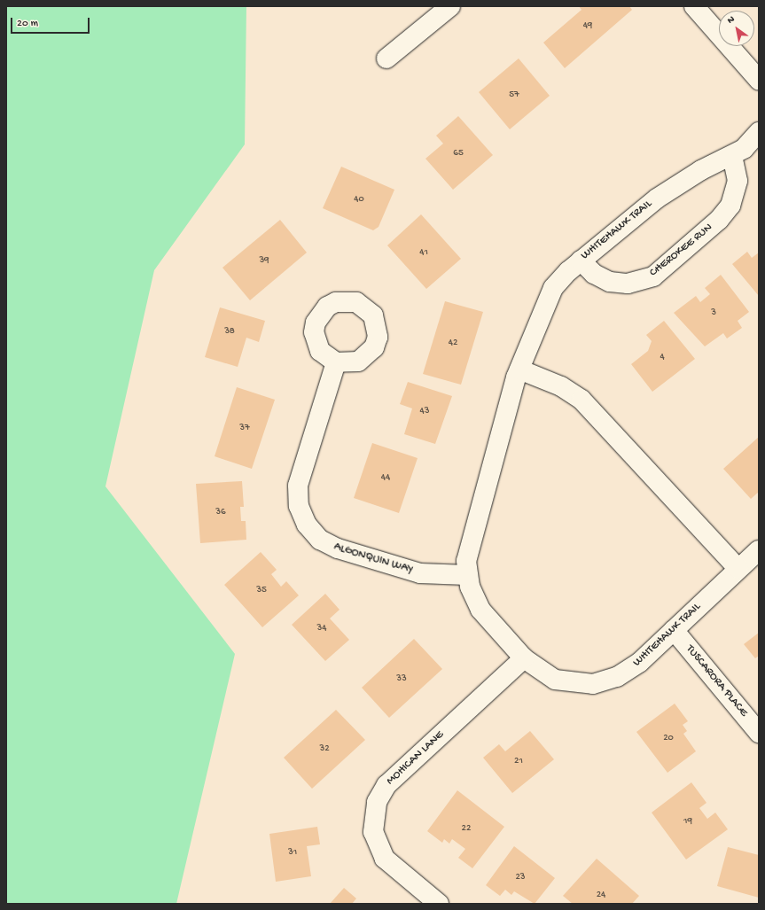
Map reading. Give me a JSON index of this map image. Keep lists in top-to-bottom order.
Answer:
{
  "streets": {
    "street": [
      "WHITEHAWK TRAIL",
      "CHEROKEE RUN",
      "ALGONQUIN WAY",
      "TUSCARORA PLACE",
      "MOHICAN LANE"
    ]
  },
  "crossings": [
    ["WHITEHAWK TRAIL", "CHEROKEE RUN"],
    ["WHITEHAWK TRAIL", "ALGONQUIN WAY"],
    ["WHITEHAWK TRAIL", "TUSCARORA PLACE"],
    ["WHITEHAWK TRAIL", "MOHICAN LANE"]
  ],
  "house_numbers": [
    "49",
    "57",
    "65",
    "40",
    "41",
    "39",
    "3",
    "38",
    "42",
    "4",
    "43",
    "37",
    "44",
    "36",
    "35",
    "34",
    "33",
    "20",
    "32",
    "21",
    "19",
    "22",
    "31",
    "23",
    "24"
  ],
  "scale_bar": "20 m",
  "north": "top left"
}
